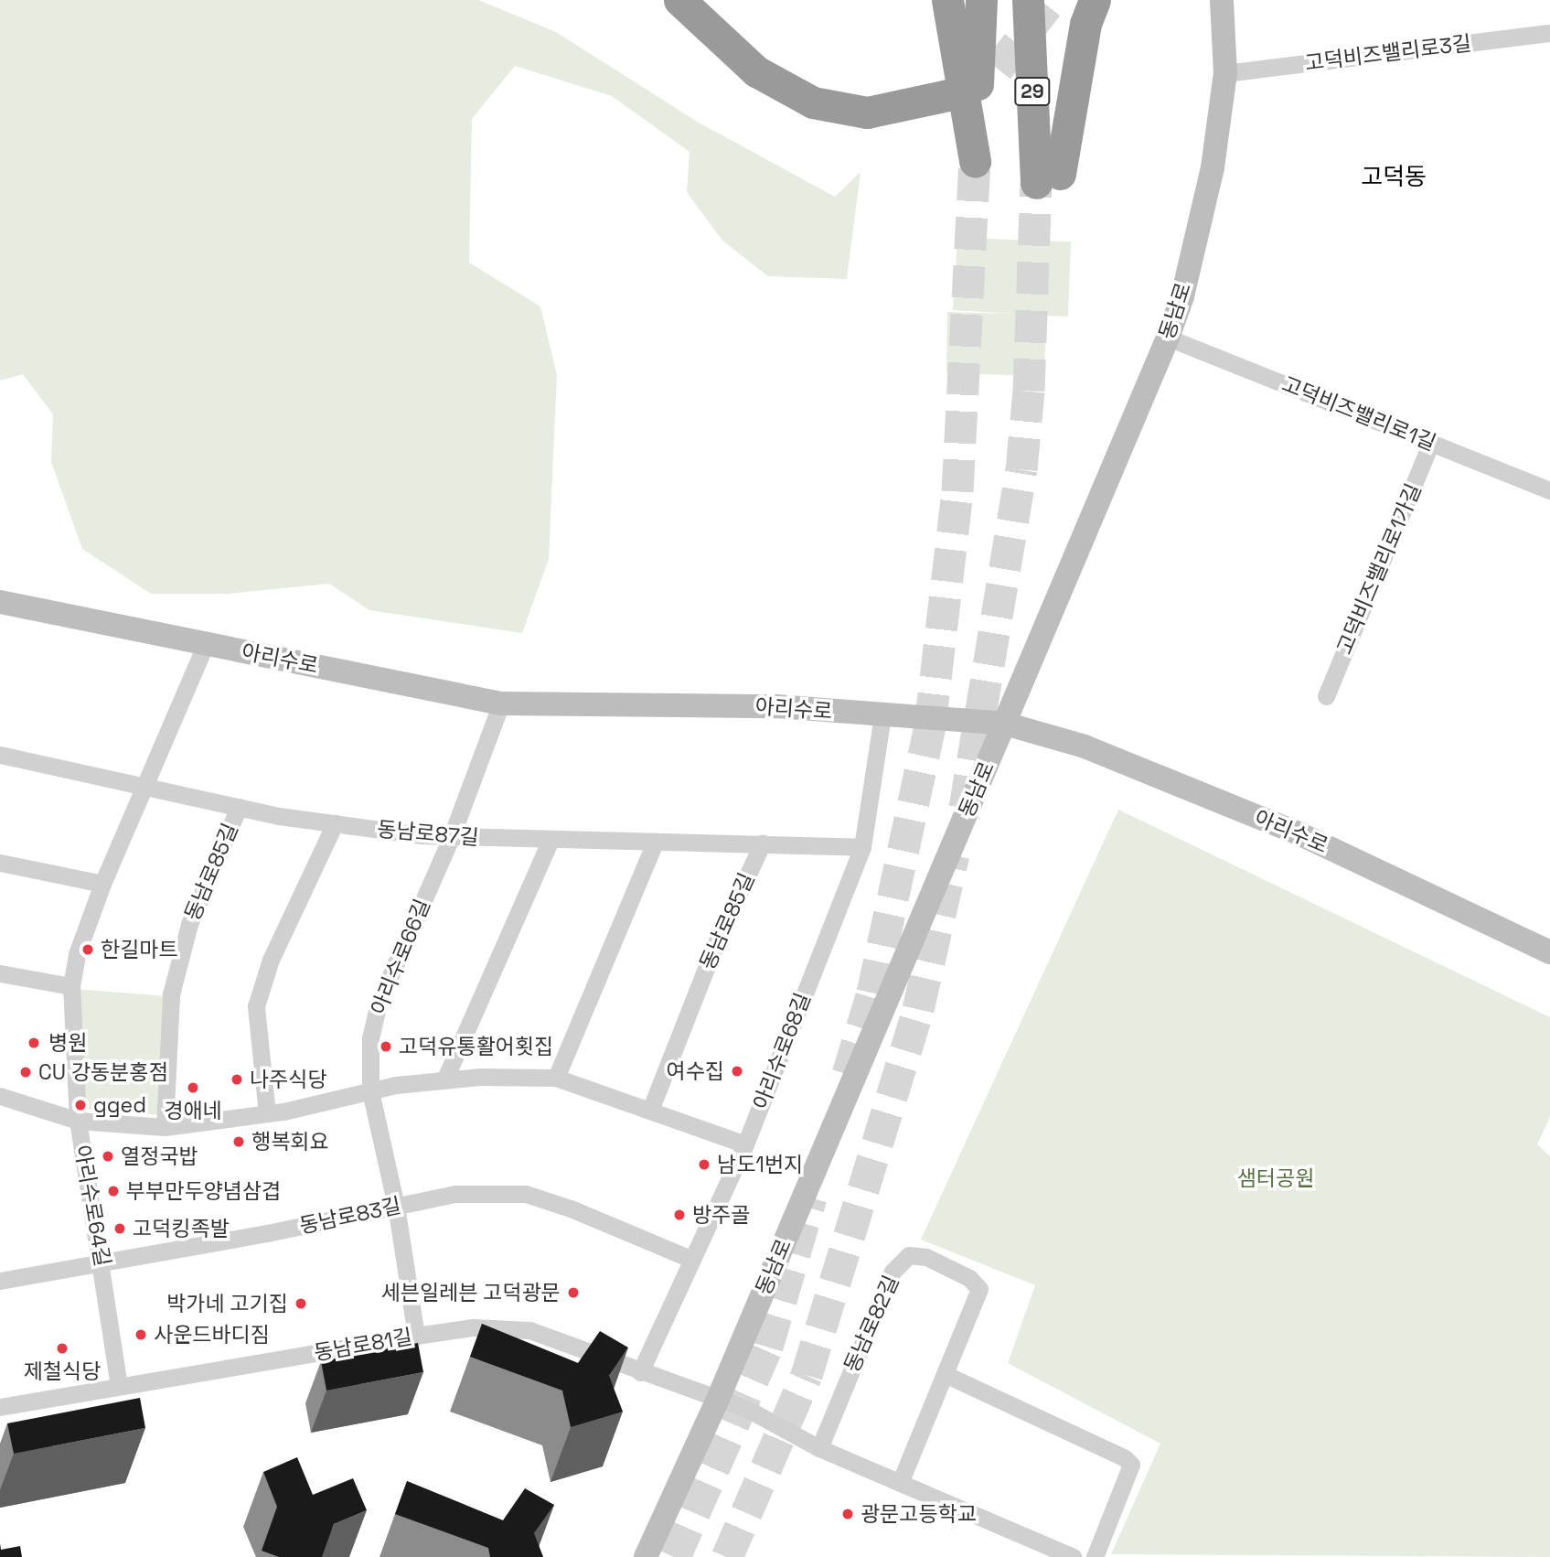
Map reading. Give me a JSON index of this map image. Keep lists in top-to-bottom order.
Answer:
{
  "streets": {
    "highway": ["29"],
    "main road": ["동남로", "아리수로"],
    "street": [
      "고덕비즈밸리로3길",
      "고덕비즈밸리로1길",
      "고덕비즈밸리로1가길",
      "동남로87길",
      "동남로85길",
      "아리수로66길",
      "아리수로68길",
      "아리수로64길",
      "동남로83길",
      "동남로82길",
      "동남로81길"
    ]
  },
  "crossings": [
    ["고덕비즈밸리로3길", "동남로"],
    ["동남로", "고덕비즈밸리로1길"],
    ["동남로", "아리수로"],
    ["동남로", "동남로81길"],
    ["고덕비즈밸리로1길", "고덕비즈밸리로1가길"],
    ["아리수로", "아리수로66길"],
    ["아리수로", "아리수로68길"],
    ["아리수로", "아리수로64길"],
    ["동남로87길", "동남로85길"],
    ["동남로87길", "아리수로66길"],
    ["동남로87길", "아리수로68길"],
    ["동남로87길", "아리수로64길"],
    ["아리수로66길", "동남로83길"],
    ["아리수로66길", "동남로81길"],
    ["아리수로68길", "동남로83길"],
    ["아리수로68길", "동남로81길"],
    ["아리수로64길", "동남로83길"],
    ["아리수로64길", "동남로81길"]
  ],
  "districts": ["고덕동"],
  "parks": ["샘터공원"],
  "places": [
    "한길마트",
    "병원",
    "고덕유통활어횟집",
    "여수집",
    "CU 강동분홍점",
    "나주식당",
    "경애네",
    "gged",
    "행복회요",
    "열정국밥",
    "남도1번지",
    "부부만두양념삼겹",
    "방주골",
    "고덕킹족발",
    "세븐일레븐 고덕광문",
    "박가네 고기집",
    "사운드바디짐",
    "제철식당",
    "광문고등학교"
  ]
}
